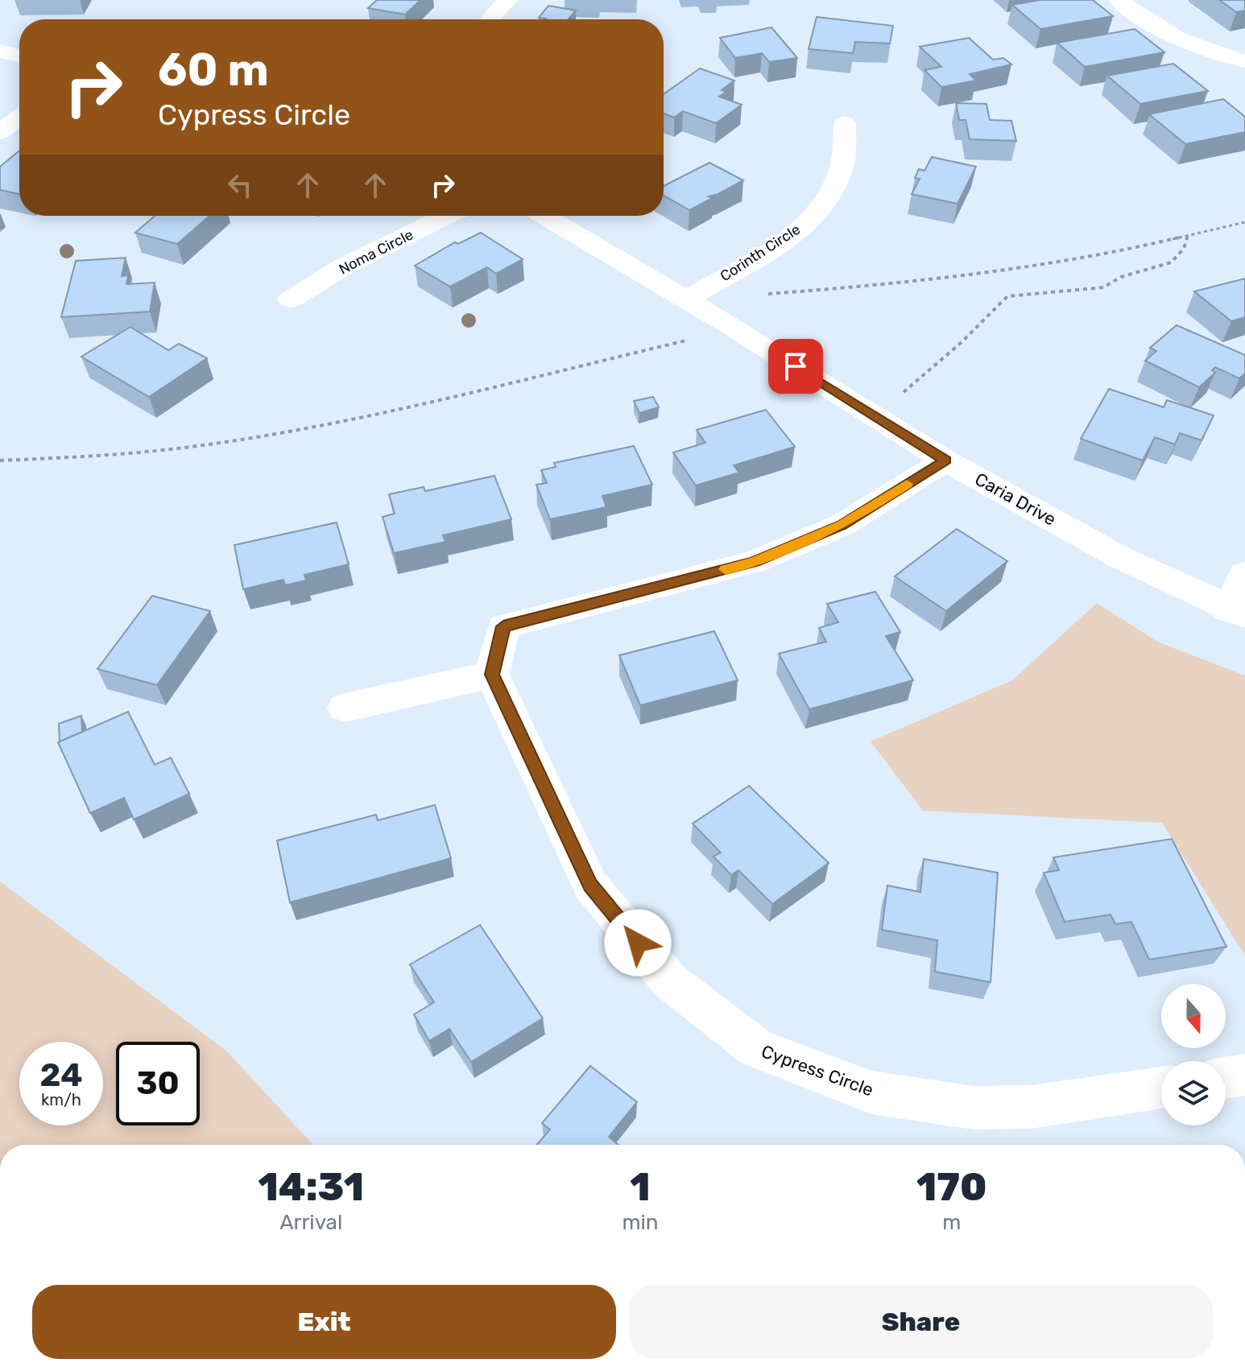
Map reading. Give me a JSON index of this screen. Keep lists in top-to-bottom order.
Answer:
{
  "streets": {
    "street": [
      "Noma Circle",
      "Corinth Circle",
      "Caria Drive",
      "Cypress Circle"
    ]
  },
  "crossings": [
    ["Corinth Circle", "Caria Drive"]
  ],
  "north": "bottom",
  "page": {
    "turn": ["60 m", "Cypress Circle"],
    "speed": "24 km/h",
    "limit": "30",
    "eta": [
      "14:31",
      "Arrival",
      "1",
      "min",
      "170",
      "m"
    ],
    "buttons": ["Exit", "Share"]
  }
}
